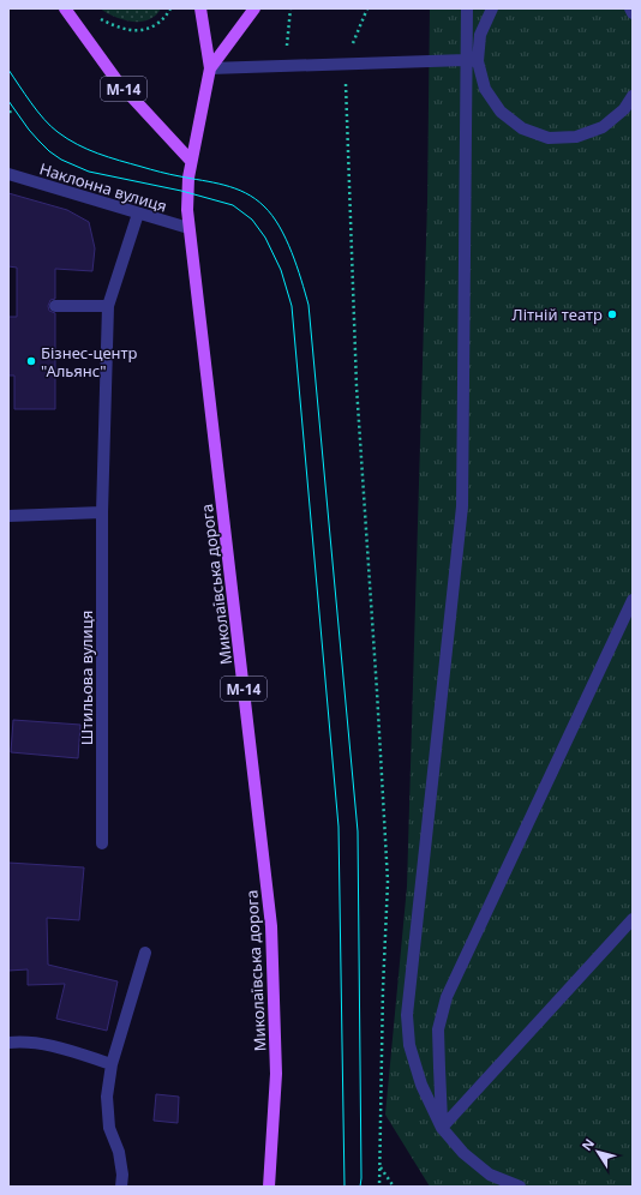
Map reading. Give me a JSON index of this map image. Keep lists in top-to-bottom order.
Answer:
{
  "streets": {
    "main road": ["М-14", "Миколаївська дорога"],
    "street": ["Наклонна вулиця", "Штильова вулиця"]
  },
  "crossings": [
    ["М-14", "Миколаївська дорога"],
    ["Наклонна вулиця", "Миколаївська дорога"],
    ["Наклонна вулиця", "Штильова вулиця"]
  ],
  "places": ["Літній театр", "Бізнес-центр \"Альянс\""],
  "north": "top left"
}
